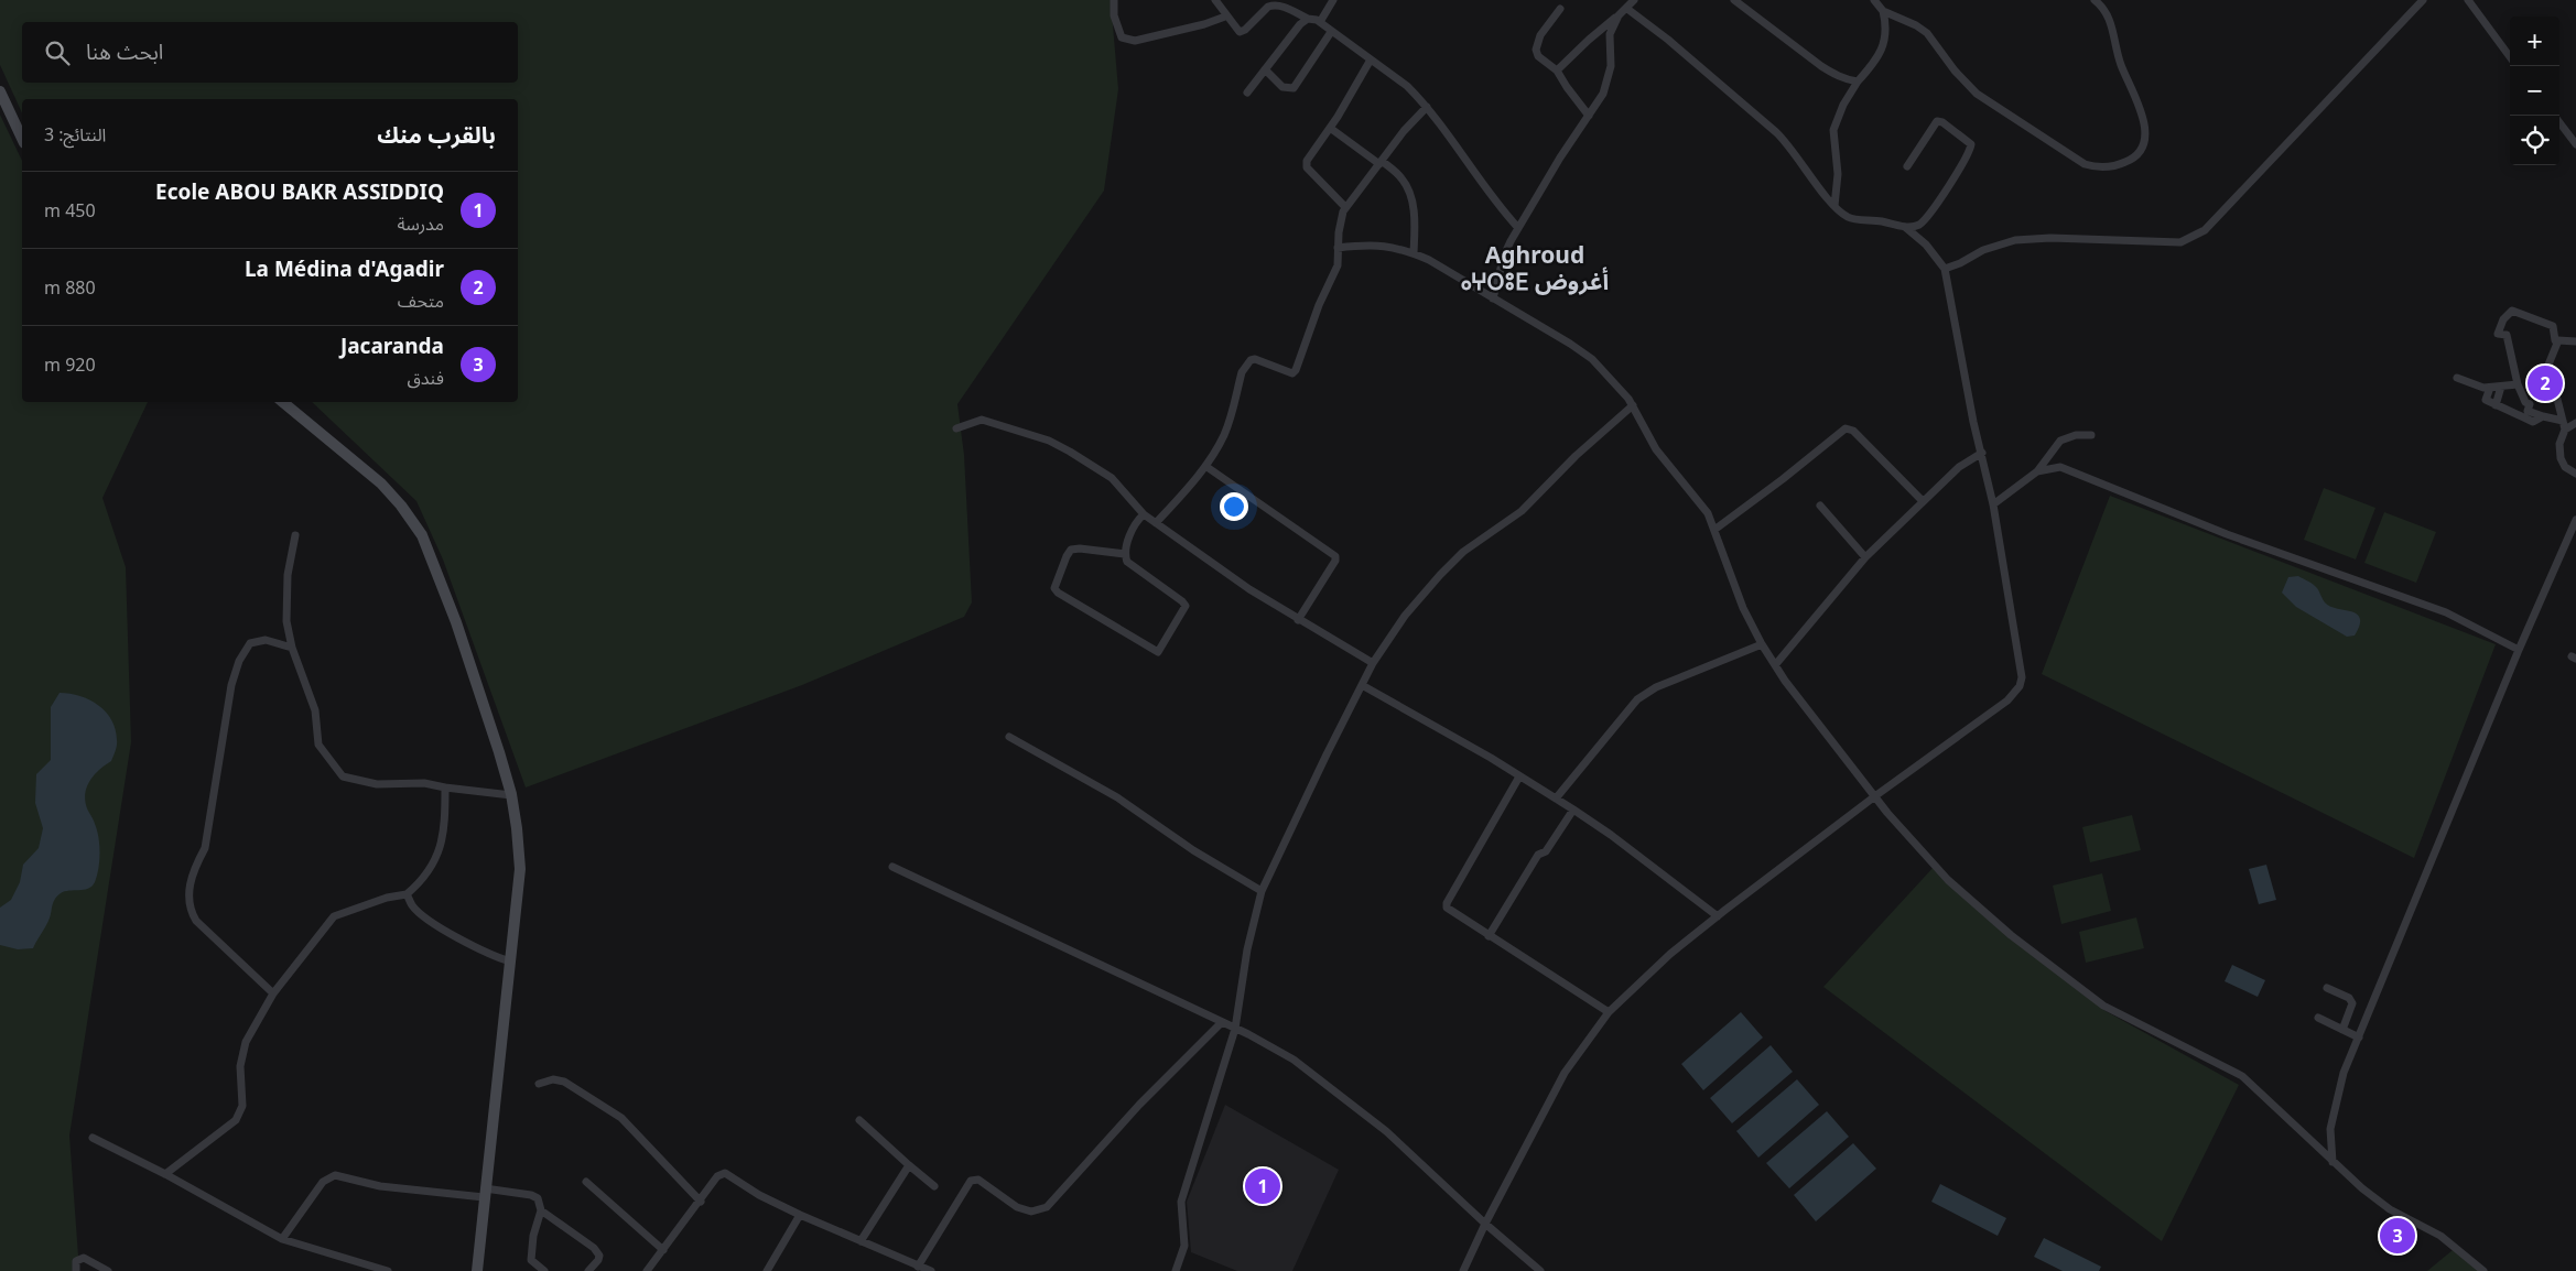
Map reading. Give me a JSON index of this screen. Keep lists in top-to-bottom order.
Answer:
{
  "districts": ["Aghroud ⴰⵖⵔⵓⴹ أغروض"],
  "page": {
    "map_buttons": ["+", "−"],
    "search": "ابحث هنا",
    "heading": ["بالقرب منك", "النتائج: 3"],
    "list": [
      {
        "mark": "1",
        "name": "Ecole ABOU BAKR ASSIDDIQ",
        "note": "مدرسة",
        "value": "450 m"
      },
      {
        "mark": "2",
        "name": "La Médina d'Agadir",
        "note": "متحف",
        "value": "880 m"
      },
      {
        "mark": "3",
        "name": "Jacaranda",
        "note": "فندق",
        "value": "920 m"
      }
    ],
    "pins": ["2", "1", "3"]
  }
}
